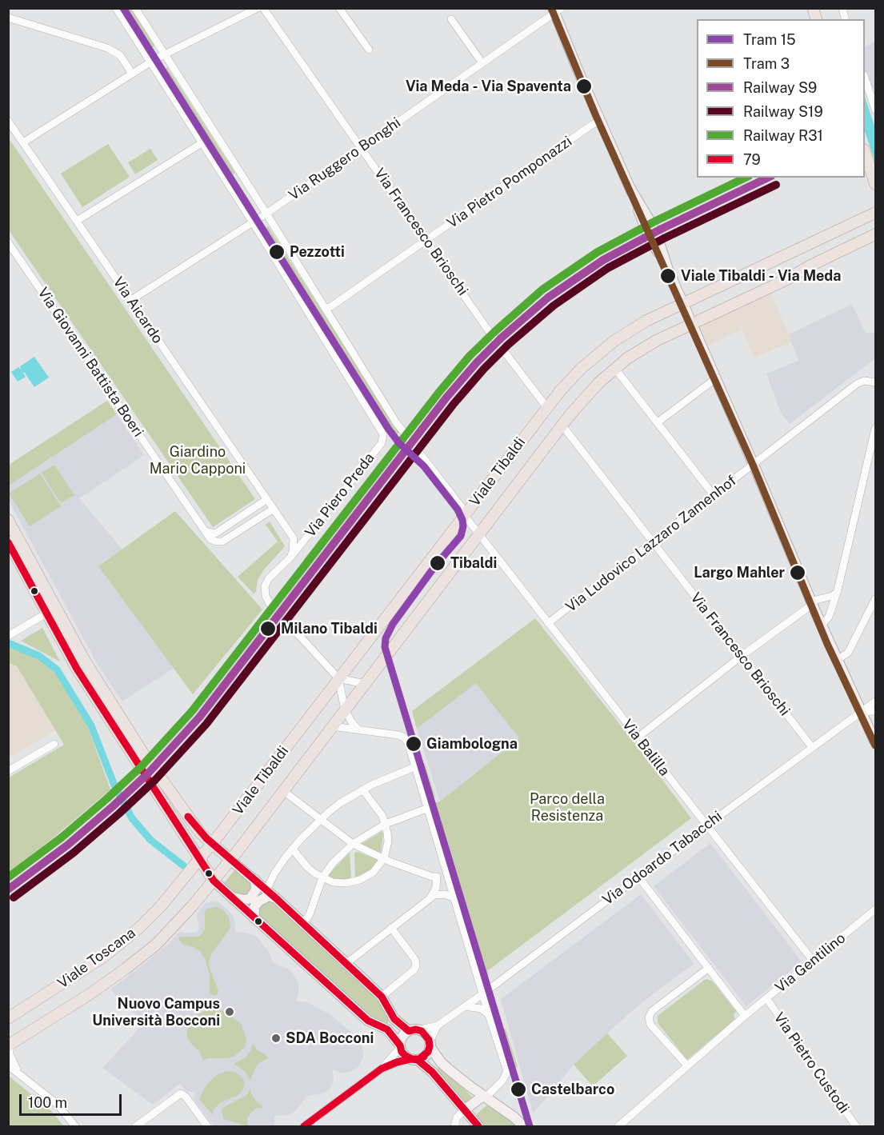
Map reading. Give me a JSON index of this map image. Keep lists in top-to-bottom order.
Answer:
{
  "streets": {
    "main road": ["Viale Tibaldi", "Viale Toscana"],
    "street": [
      "Via Ruggero Bonghi",
      "Via Pietro Pomponazzi",
      "Via Francesco Brioschi",
      "Via Aicardo",
      "Via Giovanni Battista Boeri",
      "Via Piero Preda",
      "Via Ludovico Lazzaro Zamenhof",
      "Via Balilla",
      "Via Odoardo Tabacchi",
      "Via Gentilino",
      "Via Pietro Custodi"
    ]
  },
  "crossings": [
    ["Via Ruggero Bonghi", "Via Francesco Brioschi"],
    ["Via Ruggero Bonghi", "Via Aicardo"],
    ["Via Ruggero Bonghi", "Via Piero Preda"],
    ["Via Ruggero Bonghi", "Via Balilla"],
    ["Via Pietro Pomponazzi", "Via Francesco Brioschi"],
    ["Via Pietro Pomponazzi", "Via Balilla"],
    ["Via Francesco Brioschi", "Viale Tibaldi"],
    ["Via Francesco Brioschi", "Via Ludovico Lazzaro Zamenhof"],
    ["Via Francesco Brioschi", "Via Odoardo Tabacchi"],
    ["Viale Tibaldi", "Via Balilla"],
    ["Viale Tibaldi", "Viale Toscana"],
    ["Via Ludovico Lazzaro Zamenhof", "Via Balilla"],
    ["Via Balilla", "Via Odoardo Tabacchi"],
    ["Via Balilla", "Via Gentilino"],
    ["Via Gentilino", "Via Pietro Custodi"]
  ],
  "parks": ["Giardino Mario Capponi", "Parco della Resistenza"],
  "places": [
    "Via Meda - Via Spaventa",
    "Pezzotti",
    "Viale Tibaldi - Via Meda",
    "Tibaldi",
    "Largo Mahler",
    "Milano Tibaldi",
    "Giambologna",
    "Nuovo Campus Università Bocconi",
    "SDA Bocconi",
    "Castelbarco"
  ],
  "lines": [
    "tram line 15",
    "tram line 3",
    "rail line S9",
    "rail line R31",
    "rail line S19",
    "transit line 79"
  ],
  "legend": [
    "Tram 15",
    "Tram 3",
    "Railway S9",
    "Railway S19",
    "Railway R31",
    "79"
  ],
  "scale_bar": "100 m"
}
